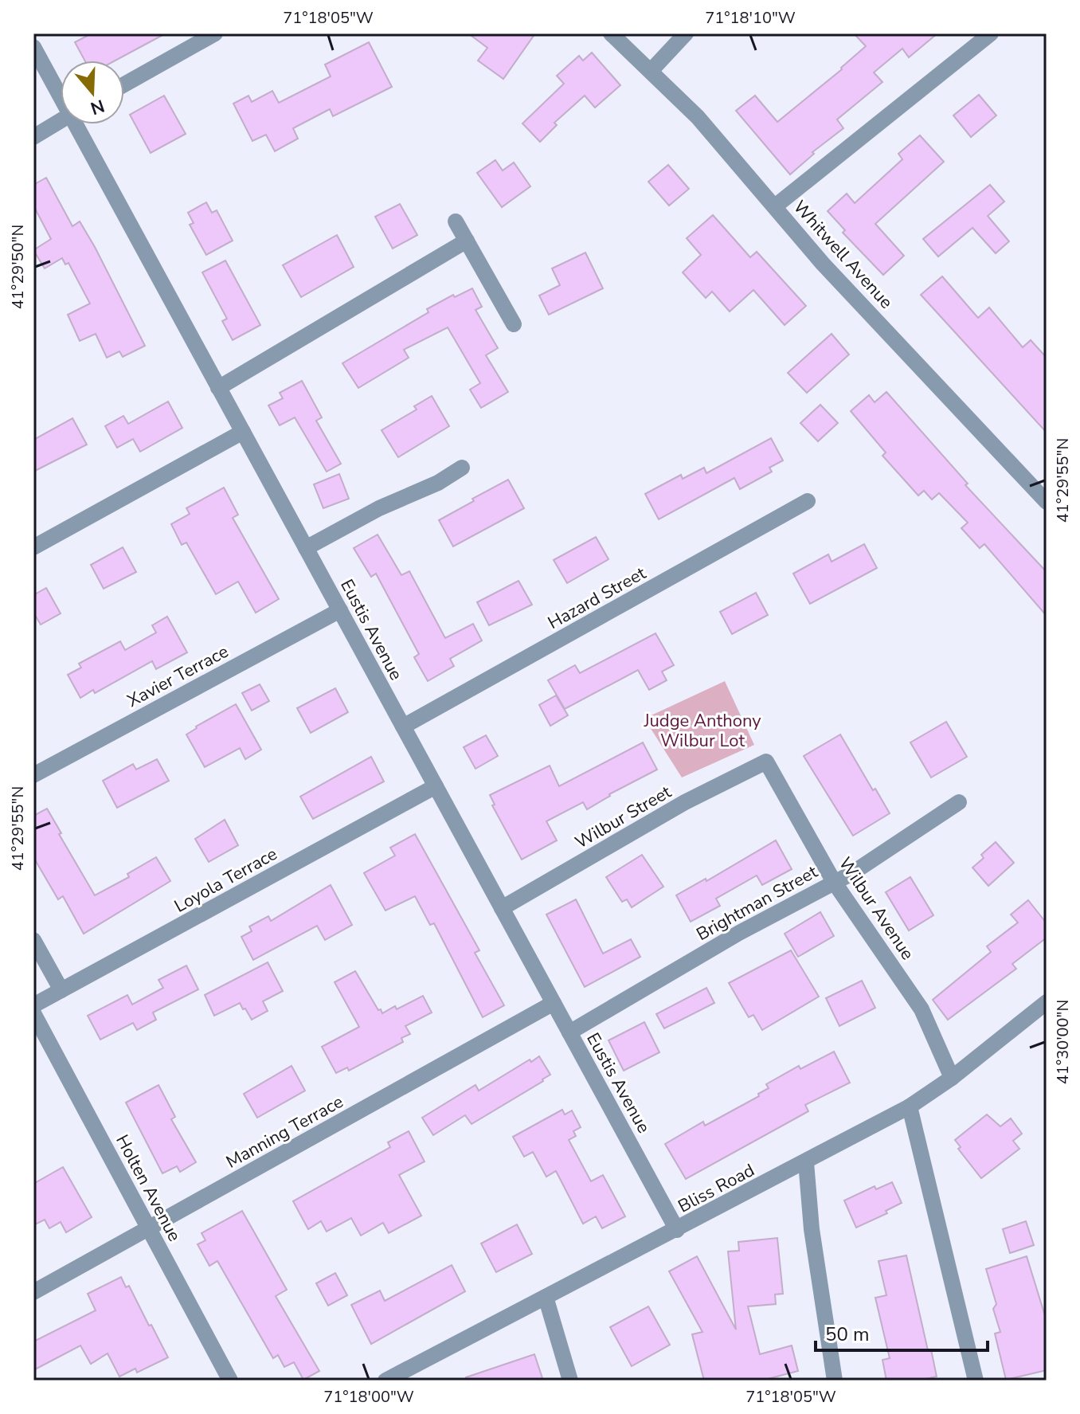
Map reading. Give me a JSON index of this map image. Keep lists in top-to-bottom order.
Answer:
{
  "streets": {
    "street": [
      "Whitwell Avenue",
      "Hazard Street",
      "Eustis Avenue",
      "Xavier Terrace",
      "Wilbur Street",
      "Loyola Terrace",
      "Brightman Street",
      "Wilbur Avenue",
      "Manning Terrace",
      "Holten Avenue",
      "Bliss Road"
    ]
  },
  "crossings": [
    ["Hazard Street", "Eustis Avenue"],
    ["Eustis Avenue", "Xavier Terrace"],
    ["Eustis Avenue", "Wilbur Street"],
    ["Eustis Avenue", "Loyola Terrace"],
    ["Eustis Avenue", "Brightman Street"],
    ["Eustis Avenue", "Manning Terrace"],
    ["Eustis Avenue", "Bliss Road"],
    ["Wilbur Street", "Wilbur Avenue"],
    ["Brightman Street", "Wilbur Avenue"],
    ["Wilbur Avenue", "Bliss Road"],
    ["Manning Terrace", "Holten Avenue"]
  ],
  "parks": ["Judge Anthony Wilbur Lot"],
  "scale_bar": "50 m",
  "north": "bottom",
  "coordinates": [
    "71°18'05\"W",
    "71°18'10\"W",
    "41°29'50\"N",
    "41°29'55\"N",
    "41°30'00\"N",
    "71°18'00\"W"
  ]
}
